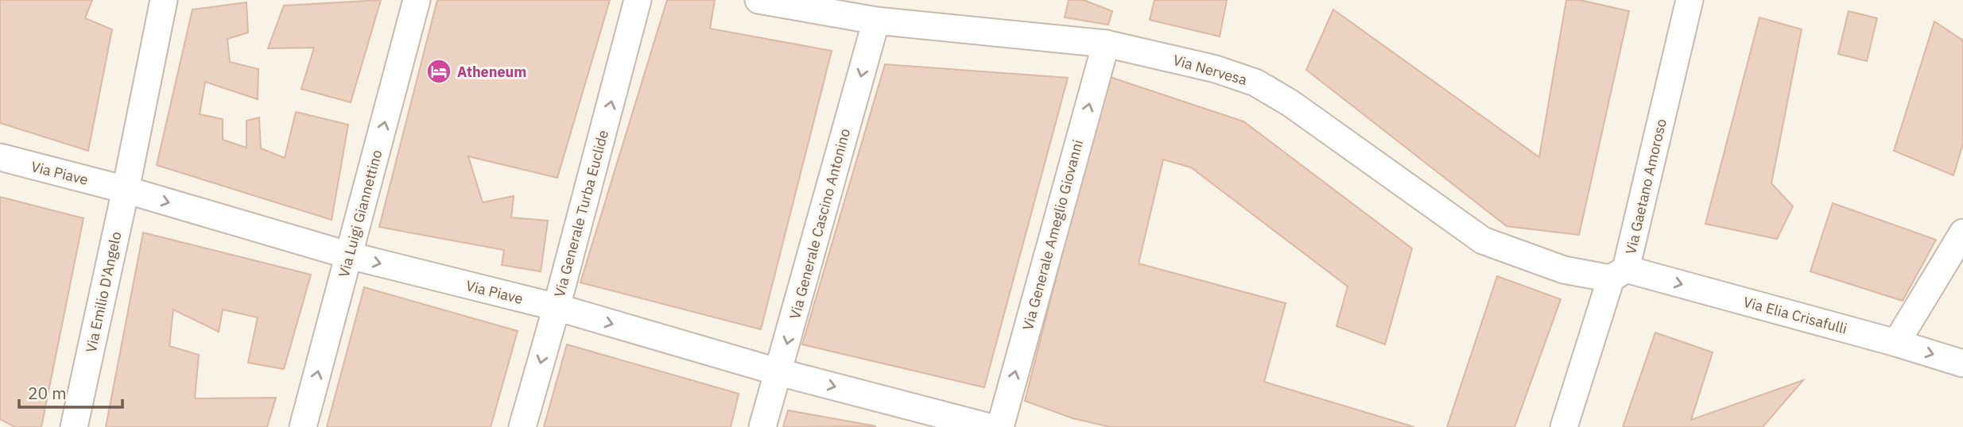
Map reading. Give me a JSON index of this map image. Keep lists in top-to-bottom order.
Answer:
{
  "streets": {
    "street": [
      "Via Nervesa",
      "Via Piave",
      "Via Gaetano Amoroso",
      "Via Luigi Giannettino",
      "Via Generale Turba Euclide",
      "Via Generale Cascino Antonino",
      "Via Generale Ameglio Giovanni",
      "Via Emilio D'Angelo",
      "Via Elia Crisafulli"
    ]
  },
  "crossings": [
    ["Via Nervesa", "Via Gaetano Amoroso"],
    ["Via Nervesa", "Via Generale Cascino Antonino"],
    ["Via Nervesa", "Via Generale Ameglio Giovanni"],
    ["Via Nervesa", "Via Elia Crisafulli"],
    ["Via Piave", "Via Luigi Giannettino"],
    ["Via Piave", "Via Generale Turba Euclide"],
    ["Via Piave", "Via Generale Cascino Antonino"],
    ["Via Piave", "Via Emilio D'Angelo"],
    ["Via Gaetano Amoroso", "Via Elia Crisafulli"]
  ],
  "one_way": [
    "Via Piave",
    "Via Luigi Giannettino",
    "Via Generale Cascino Antonino",
    "Via Generale Ameglio Giovanni",
    "Via Elia Crisafulli"
  ],
  "places": {
    "hotel": ["Atheneum"]
  },
  "scale_bar": "20 m"
}
